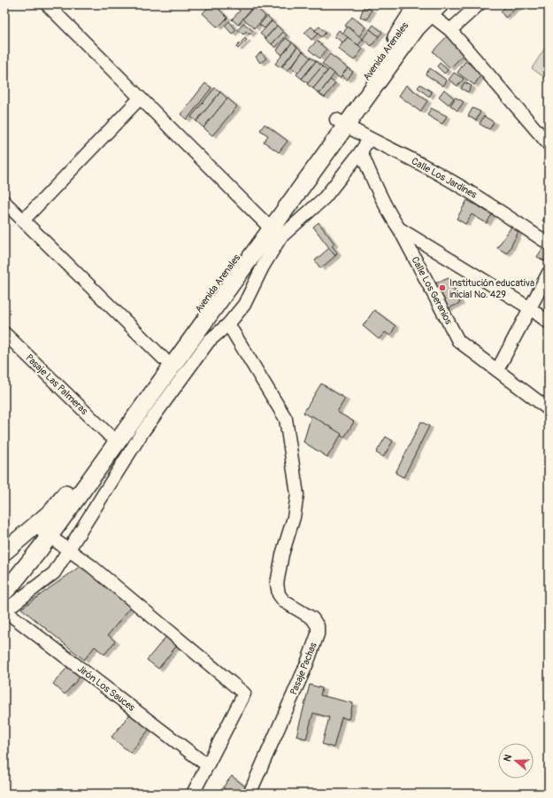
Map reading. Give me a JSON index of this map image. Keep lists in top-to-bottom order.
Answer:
{
  "streets": {
    "main road": ["Avenida Arenales"],
    "street": [
      "Calle Los Jardines",
      "Calle Los Geranios",
      "Pasaje Las Palmeras",
      "Pasaje Pachas",
      "Jirón Los Sauces"
    ]
  },
  "crossings": [
    ["Avenida Arenales", "Calle Los Jardines"],
    ["Avenida Arenales", "Pasaje Las Palmeras"]
  ],
  "places": ["Institución educativa inicial No. 429"],
  "north": "left"
}
